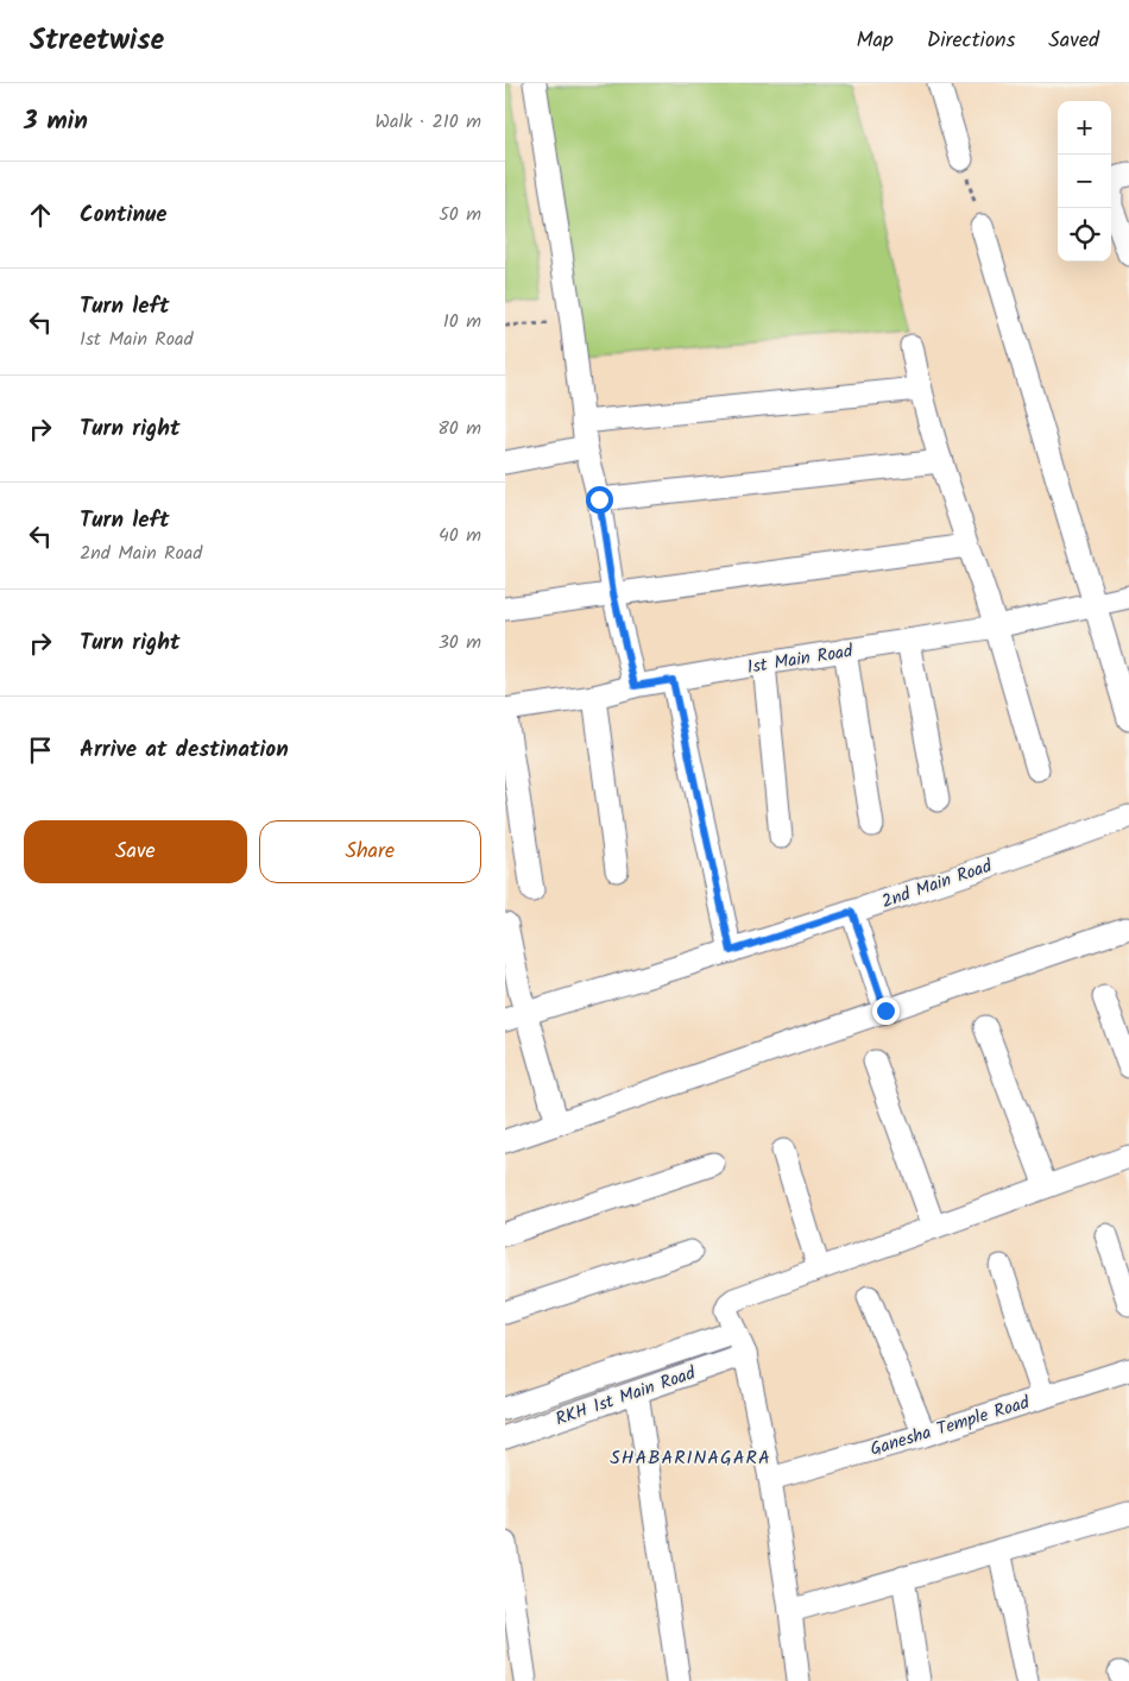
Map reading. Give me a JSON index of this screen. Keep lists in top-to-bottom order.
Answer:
{
  "streets": {
    "street": [
      "1st Main Road",
      "2nd Main Road",
      "RKH 1st Main Road",
      "Ganesha Temple Road"
    ]
  },
  "districts": ["SHABARINAGARA"],
  "page": {
    "header": "Streetwise",
    "nav": ["Map", "Directions", "Saved"],
    "heading": ["3 min", "Walk · 210 m"],
    "map_buttons": ["+", "−"],
    "list": [
      ["Continue", "50 m"],
      ["Turn left", "1st Main Road", "10 m"],
      ["Turn right", "80 m"],
      ["Turn left", "2nd Main Road", "40 m"],
      ["Turn right", "30 m"],
      "Arrive at destination"
    ],
    "buttons": ["Save", "Share"]
  }
}
